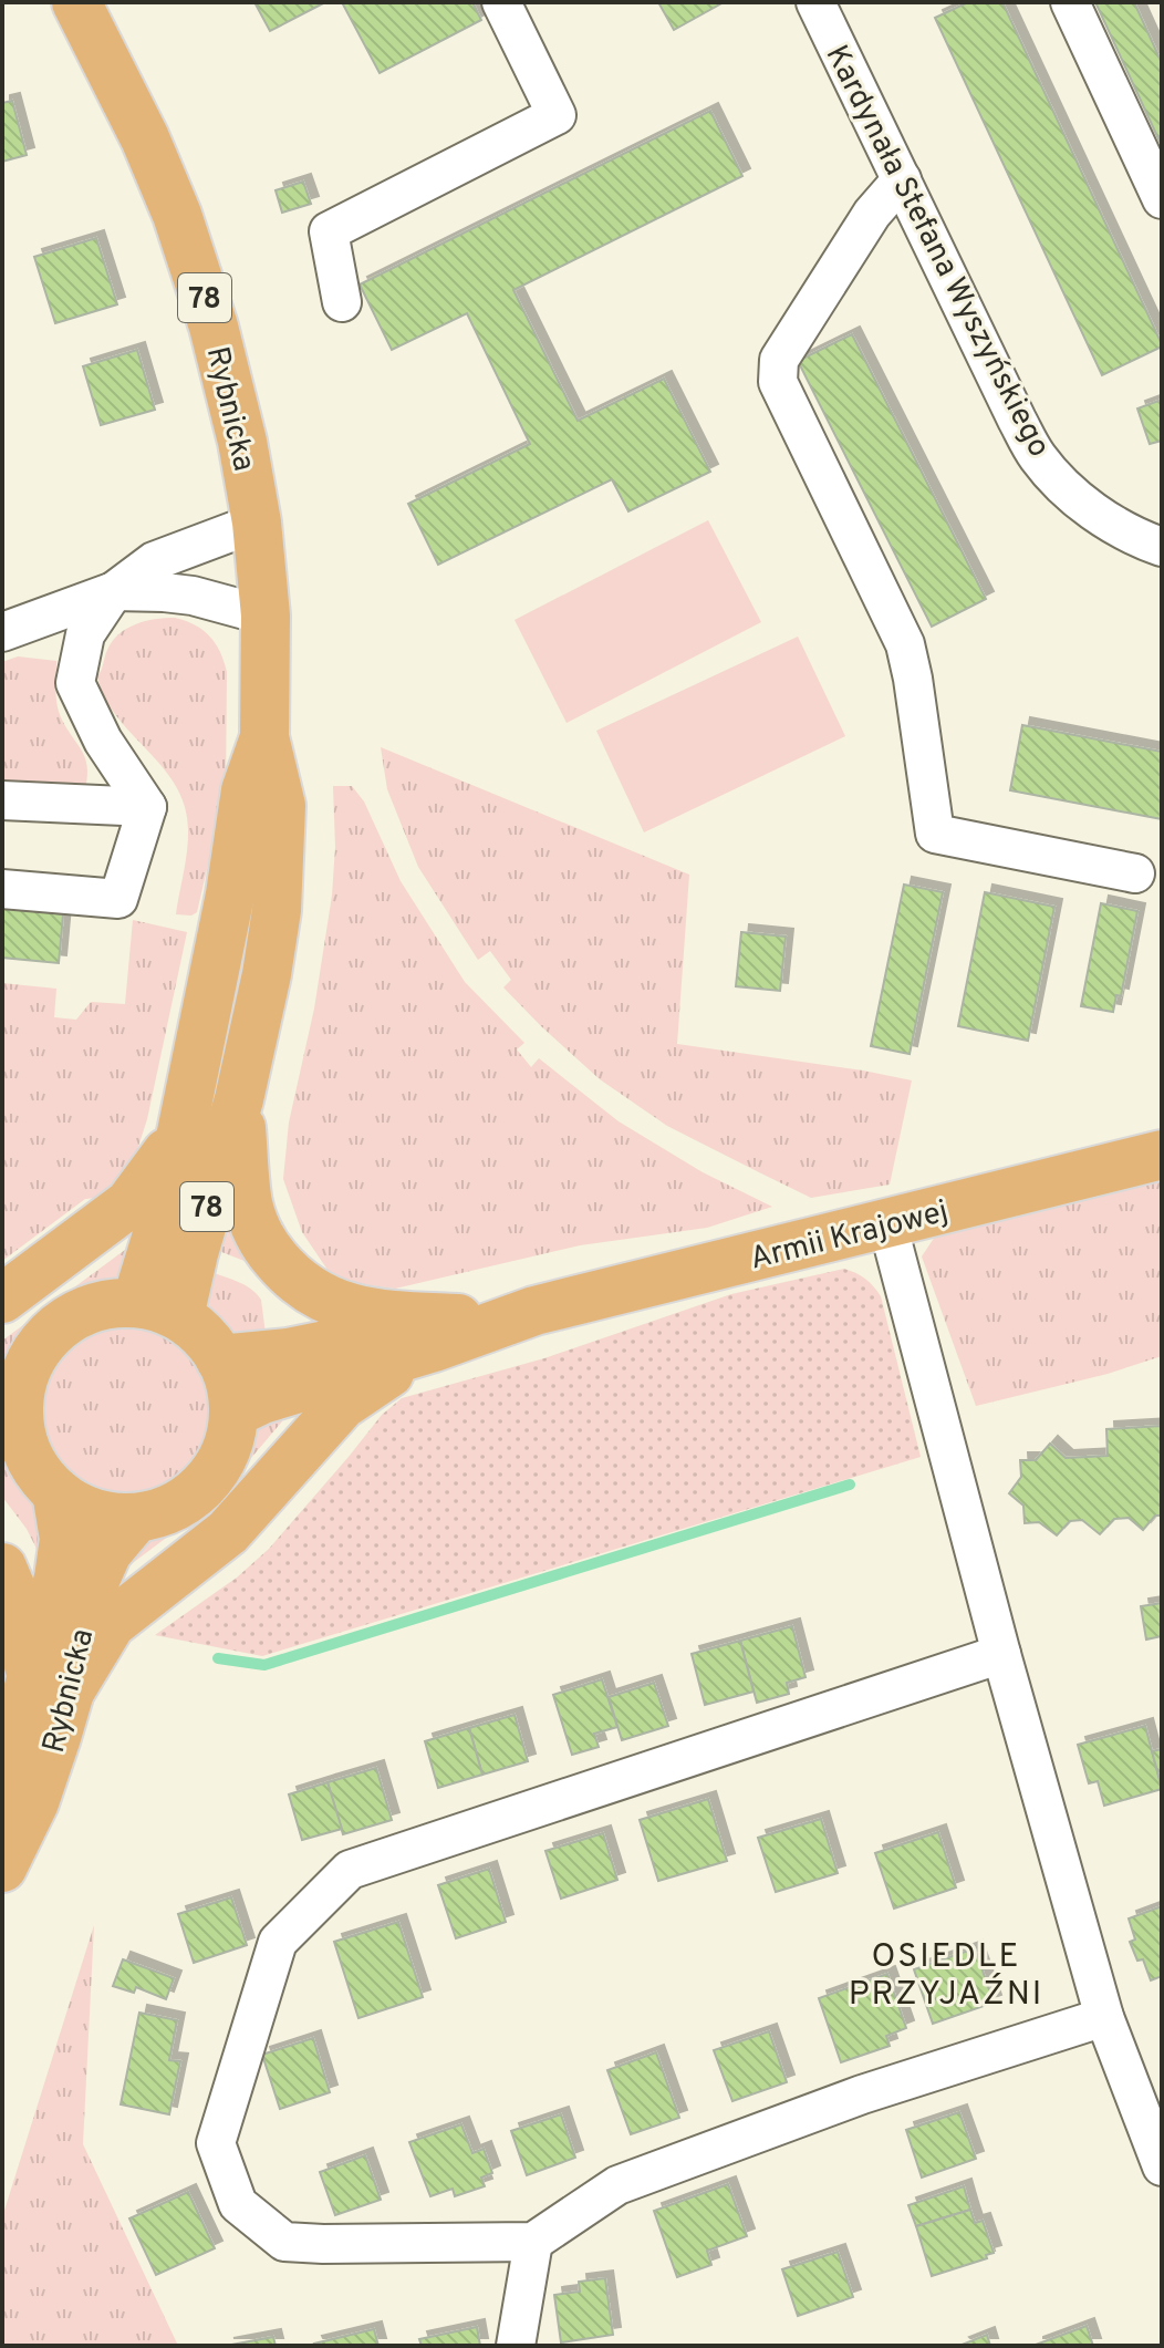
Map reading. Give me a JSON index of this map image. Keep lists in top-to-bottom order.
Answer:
{
  "streets": {
    "main road": ["78", "Rybnicka", "Armii Krajowej"],
    "street": ["Kardynała Stefana Wyszyńskiego"]
  },
  "crossings": [
    ["Rybnicka", "Armii Krajowej"]
  ],
  "districts": ["OSIEDLE PRZYJAŹNI"]
}
